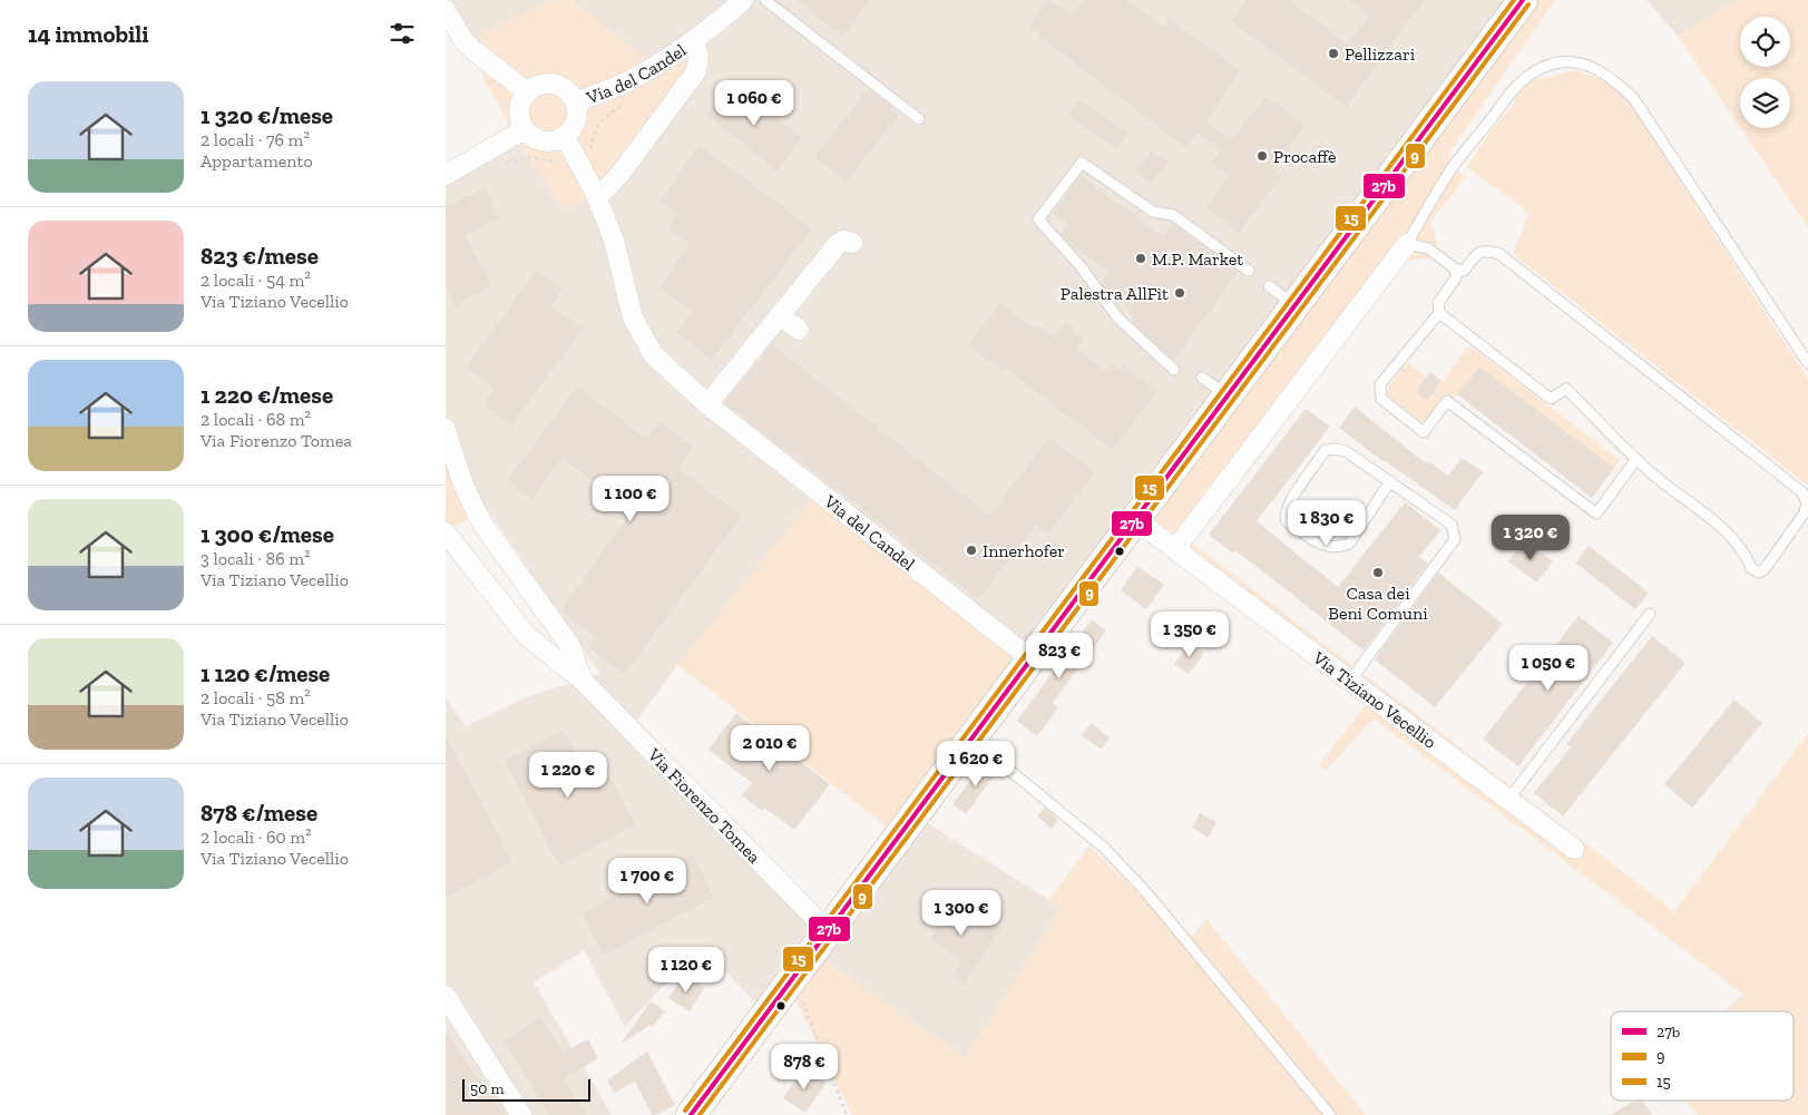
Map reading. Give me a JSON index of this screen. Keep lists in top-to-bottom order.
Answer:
{
  "streets": {
    "street": ["Via del Candel", "Via Tiziano Vecellio", "Via Fiorenzo Tomea"]
  },
  "places": [
    "Pellizzari",
    "Procaffè",
    "M.P. Market",
    "Palestra AllFit",
    "Innerhofer",
    "Casa dei Beni Comuni"
  ],
  "lines": ["transit line 27b", "transit line 15", "transit line 9"],
  "legend": ["27b", "9", "15"],
  "scale_bar": "50 m",
  "page": {
    "heading": "14 immobili",
    "list": [
      {
        "name": "1 320 €/mese",
        "note": "2 locali · 76 m² · Appartamento"
      },
      {
        "name": "823 €/mese",
        "note": "2 locali · 54 m² · Via Tiziano Vecellio"
      },
      {
        "name": "1 220 €/mese",
        "note": "2 locali · 68 m² · Via Fiorenzo Tomea"
      },
      {
        "name": "1 300 €/mese",
        "note": "3 locali · 86 m² · Via Tiziano Vecellio"
      },
      {
        "name": "1 120 €/mese",
        "note": "2 locali · 58 m² · Via Tiziano Vecellio"
      },
      {
        "name": "878 €/mese",
        "note": "2 locali · 60 m² · Via Tiziano Vecellio"
      }
    ],
    "price": [
      "1 060 €",
      "1 100 €",
      "1 830 €",
      "1 320 €",
      "1 350 €",
      "823 €",
      "1 050 €",
      "2 010 €",
      "1 620 €",
      "1 220 €",
      "1 700 €",
      "1 300 €",
      "1 120 €",
      "878 €"
    ],
    "scale": "50 m"
  }
}
